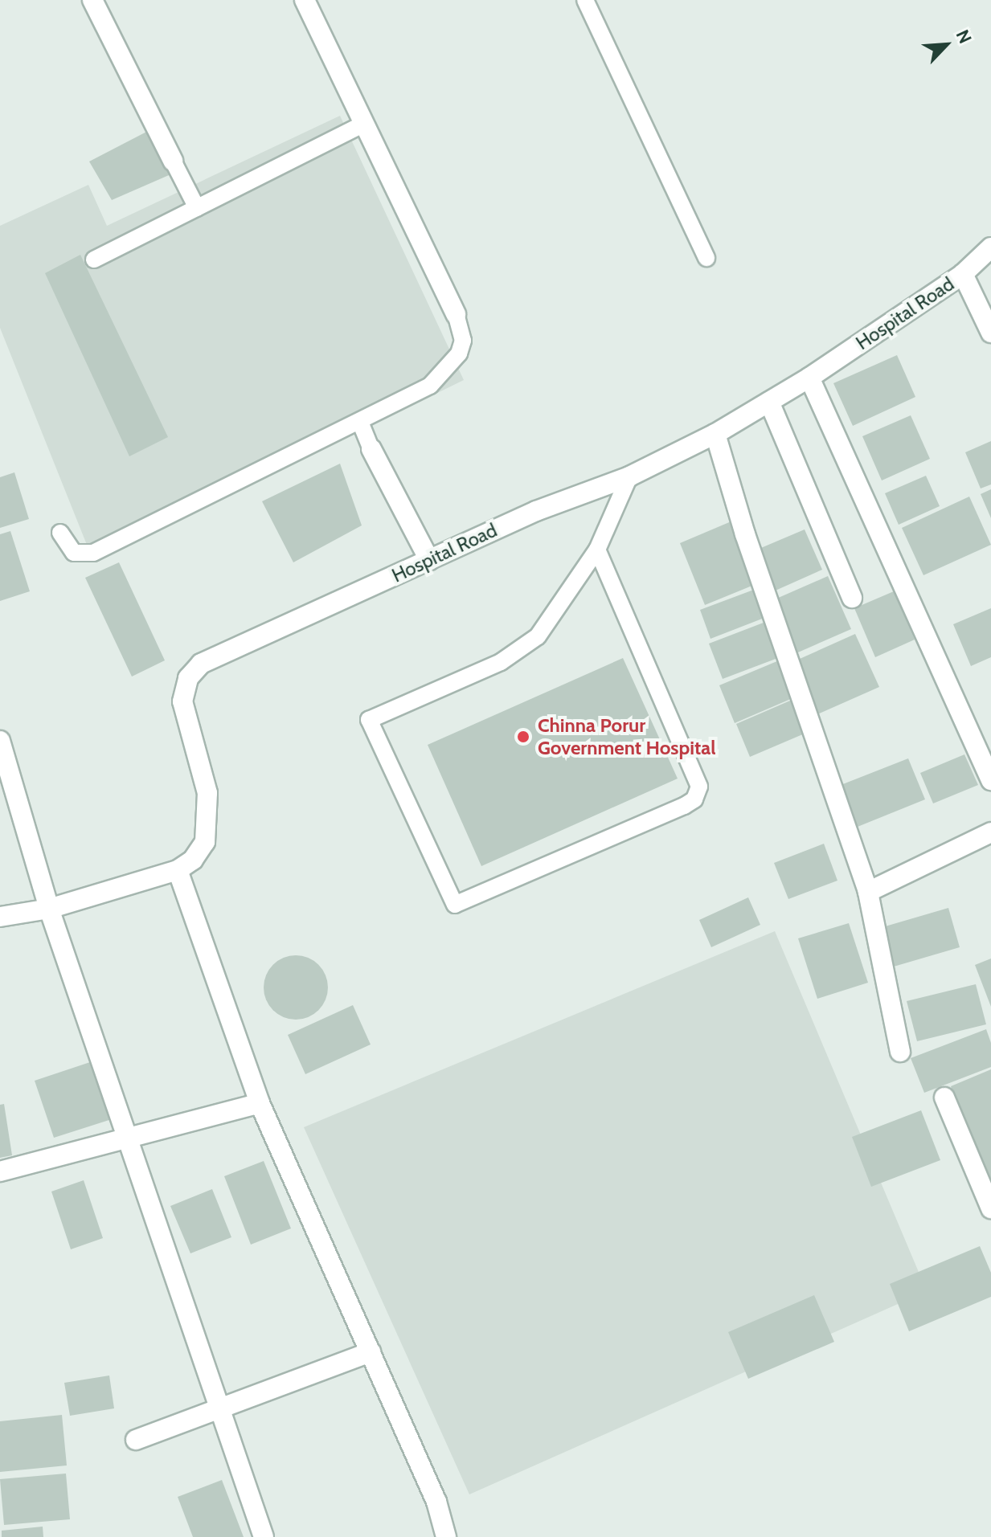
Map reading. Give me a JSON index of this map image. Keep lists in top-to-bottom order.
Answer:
{
  "streets": {
    "street": ["Hospital Road"]
  },
  "places": ["Chinna Porur Government Hospital"],
  "north": "top right"
}
